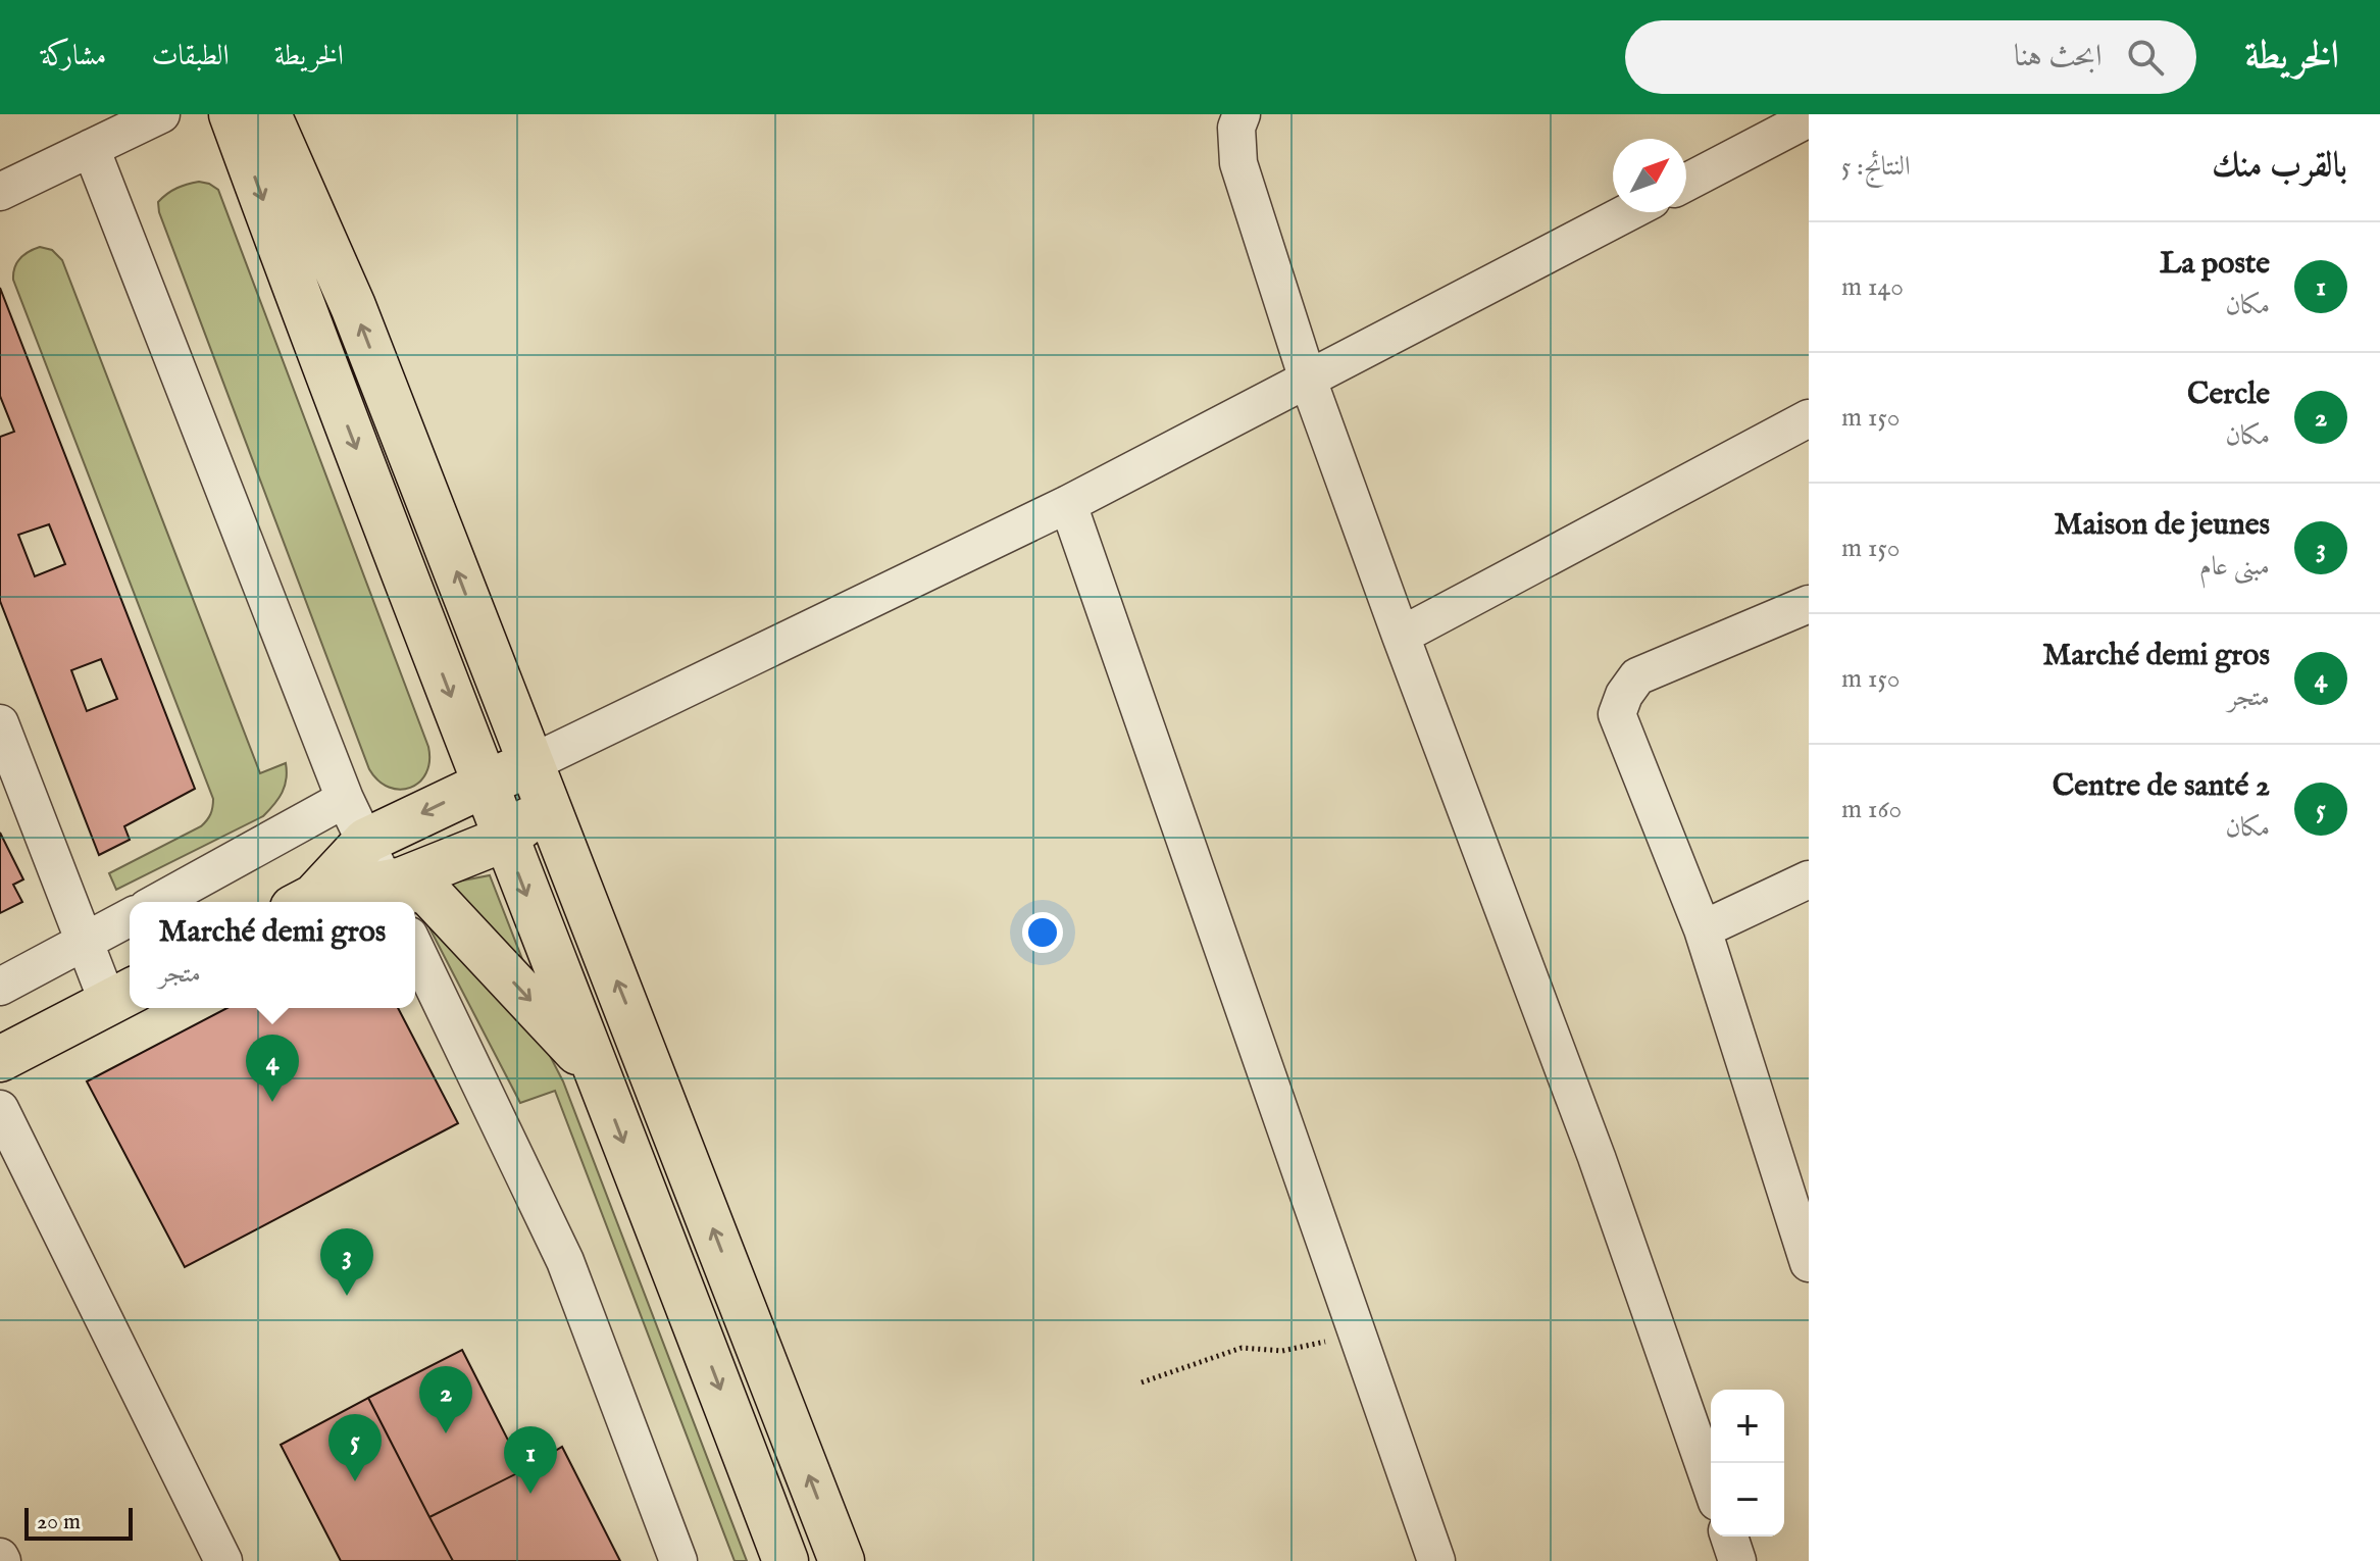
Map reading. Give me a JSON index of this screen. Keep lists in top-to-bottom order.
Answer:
{
  "scale_bar": "20 m",
  "north": "top right",
  "page": {
    "header": "الخريطة",
    "search": "ابحث هنا",
    "nav": ["الخريطة", "الطبقات", "مشاركة"],
    "heading": ["بالقرب منك", "النتائج: 5"],
    "list": [
      {
        "mark": "1",
        "name": "La poste",
        "note": "مكان",
        "value": "140 m"
      },
      {
        "mark": "2",
        "name": "Cercle",
        "note": "مكان",
        "value": "150 m"
      },
      {
        "mark": "3",
        "name": "Maison de jeunes",
        "note": "مبنى عام",
        "value": "150 m"
      },
      {
        "mark": "4",
        "name": "Marché demi gros",
        "note": "متجر",
        "value": "150 m"
      },
      {
        "mark": "5",
        "name": "Centre de santé 2",
        "note": "مكان",
        "value": "160 m"
      }
    ],
    "popup": ["Marché demi gros", "متجر"],
    "pins": [
      "4",
      "3",
      "2",
      "5",
      "1"
    ],
    "map_buttons": ["+", "−"],
    "scale": "20 m"
  }
}
